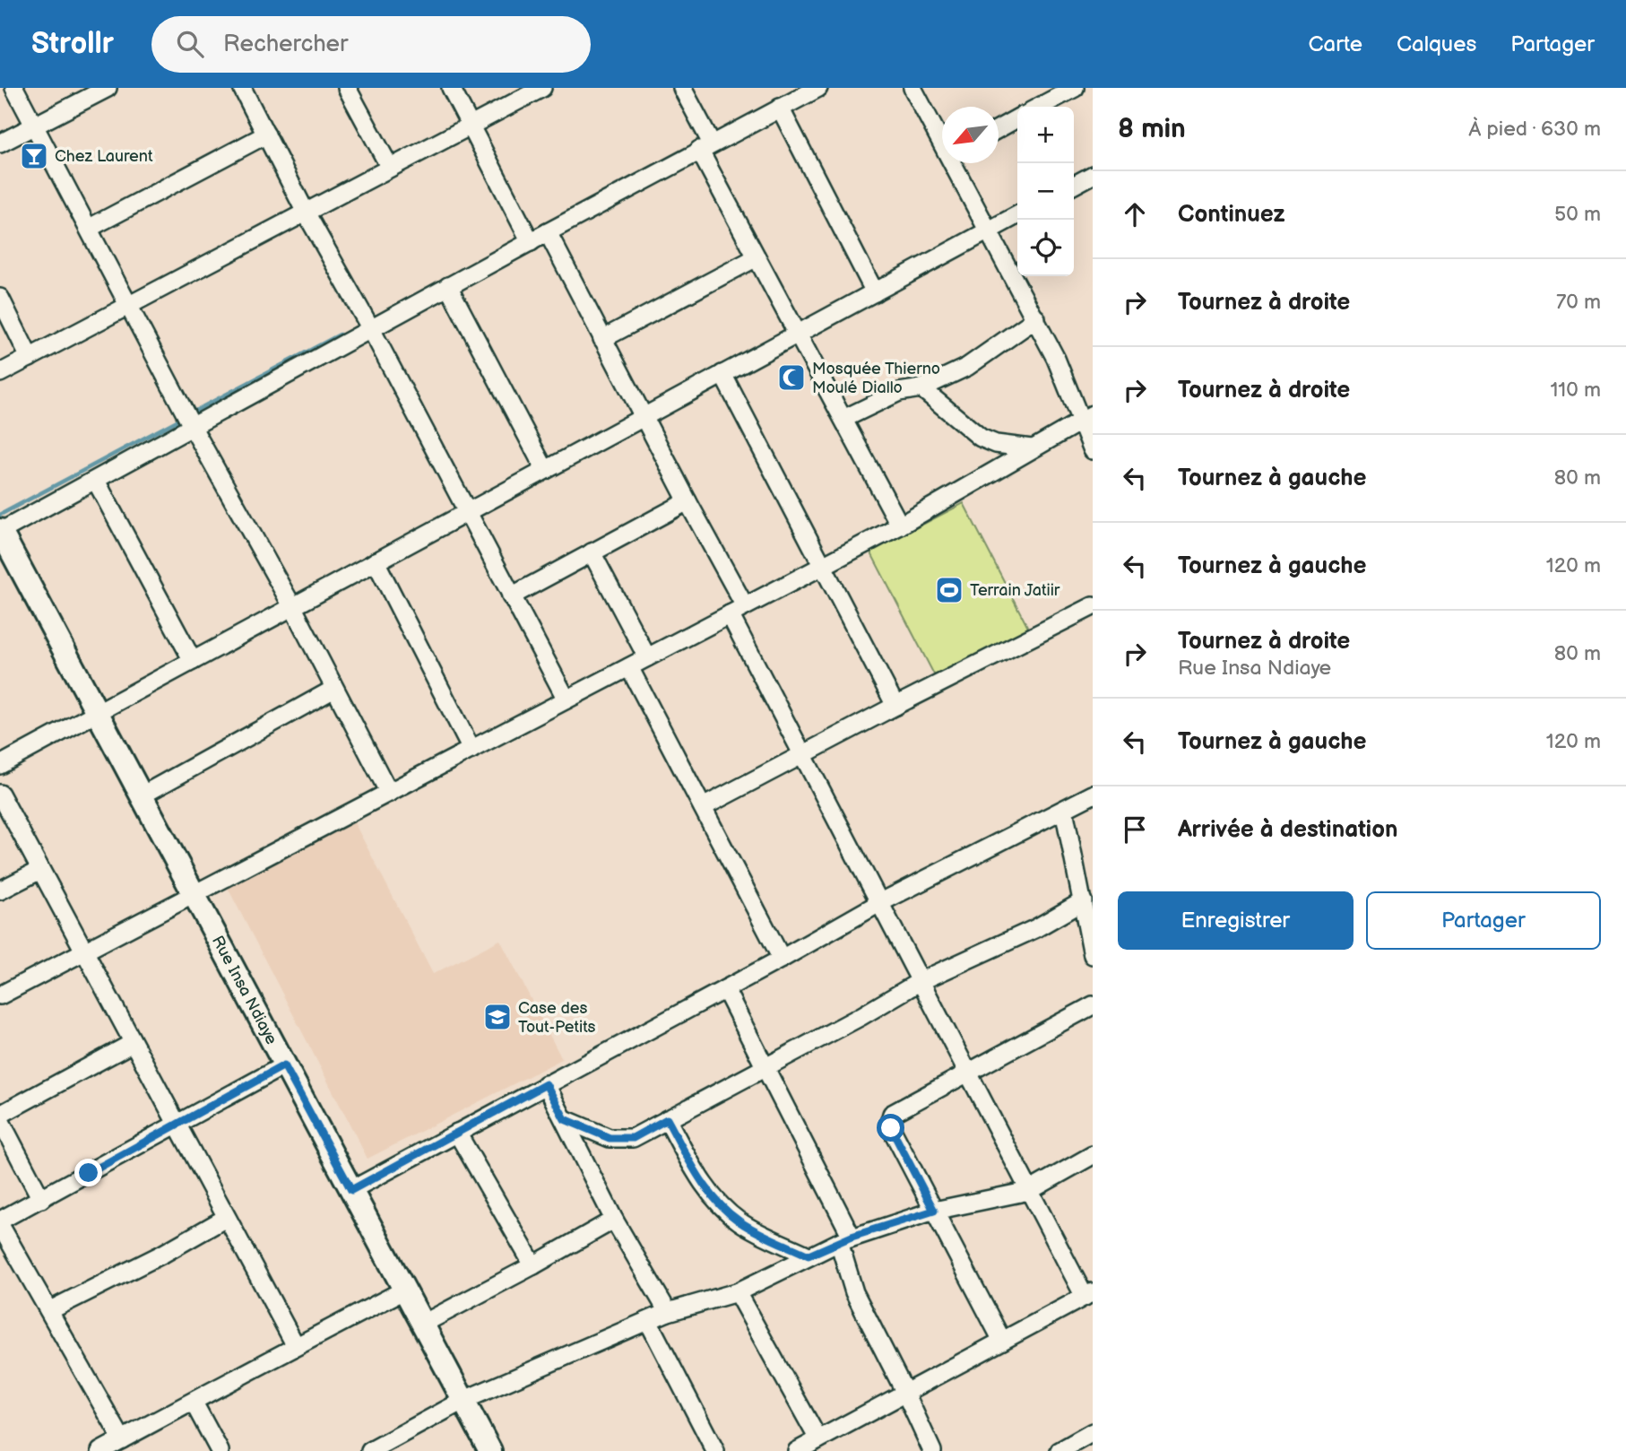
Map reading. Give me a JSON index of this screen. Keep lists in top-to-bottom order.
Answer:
{
  "streets": {
    "main road": ["Rue Insa Ndiaye"]
  },
  "places": {
    "bar": ["Chez Laurent"],
    "mosque": ["Mosquée Thierno Moulé Diallo"],
    "sports": ["Terrain Jatiir"],
    "school or university": ["Case des Tout-Petits"]
  },
  "north": "bottom left",
  "page": {
    "header": "Strollr",
    "search": "Rechercher",
    "nav": ["Carte", "Calques", "Partager"],
    "heading": ["8 min", "À pied · 630 m"],
    "map_buttons": ["+", "−"],
    "list": [
      ["Continuez", "50 m"],
      ["Tournez à droite", "70 m"],
      ["Tournez à droite", "110 m"],
      ["Tournez à gauche", "80 m"],
      ["Tournez à gauche", "120 m"],
      ["Tournez à droite", "Rue Insa Ndiaye", "80 m"],
      ["Tournez à gauche", "120 m"],
      "Arrivée à destination"
    ],
    "buttons": ["Enregistrer", "Partager"]
  }
}
